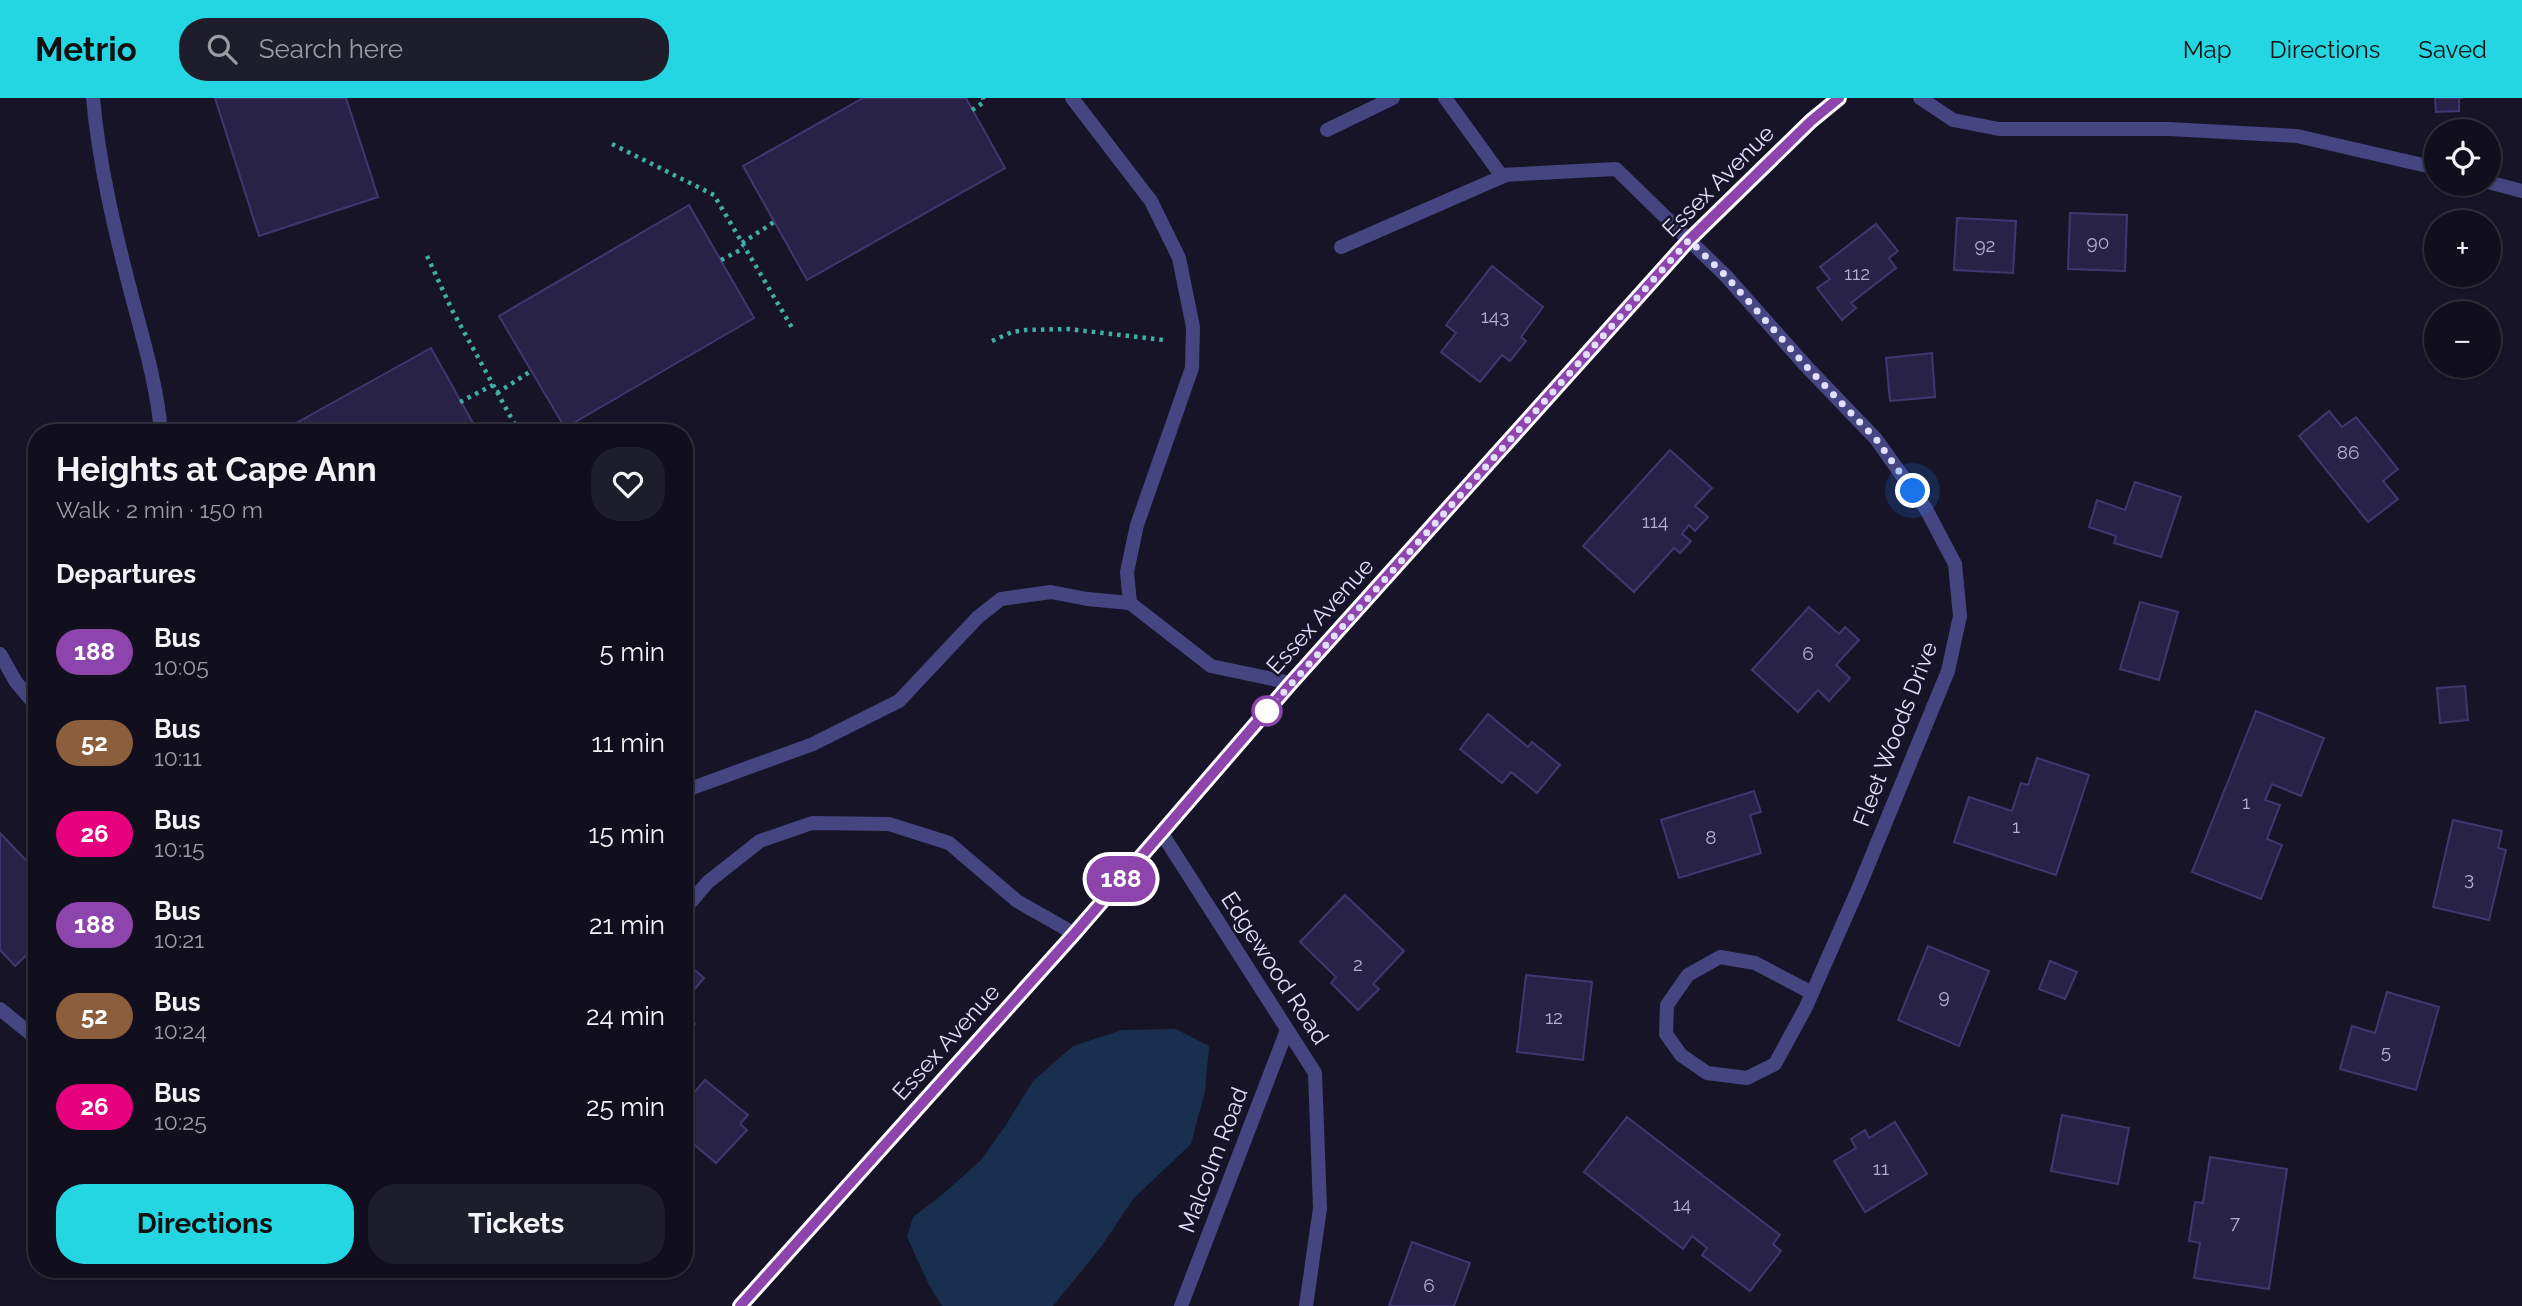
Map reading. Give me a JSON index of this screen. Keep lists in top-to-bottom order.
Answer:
{
  "streets": {
    "street": [
      "Essex Avenue",
      "Fleet Woods Drive",
      "Edgewood Road",
      "Malcolm Road"
    ]
  },
  "crossings": [
    ["Essex Avenue", "Fleet Woods Drive"],
    ["Essex Avenue", "Edgewood Road"],
    ["Edgewood Road", "Malcolm Road"]
  ],
  "lines": ["bus line 188"],
  "house_numbers": [
    "90",
    "92",
    "112",
    "143",
    "86",
    "114",
    "6",
    "1",
    "1",
    "8",
    "3",
    "2",
    "9",
    "12",
    "5",
    "11",
    "14",
    "7",
    "6"
  ],
  "page": {
    "header": "Metrio",
    "search": "Search here",
    "nav": ["Map", "Directions", "Saved"],
    "on_map": "188",
    "map_buttons": ["+", "−"],
    "heading": [
      ["Heights at Cape Ann", "Walk · 2 min · 150 m"],
      "Departures"
    ],
    "list": [
      {
        "mark": "188",
        "name": "Bus",
        "note": "10:05",
        "value": "5 min"
      },
      {
        "mark": "52",
        "name": "Bus",
        "note": "10:11",
        "value": "11 min"
      },
      {
        "mark": "26",
        "name": "Bus",
        "note": "10:15",
        "value": "15 min"
      },
      {
        "mark": "188",
        "name": "Bus",
        "note": "10:21",
        "value": "21 min"
      },
      {
        "mark": "52",
        "name": "Bus",
        "note": "10:24",
        "value": "24 min"
      },
      {
        "mark": "26",
        "name": "Bus",
        "note": "10:25",
        "value": "25 min"
      }
    ],
    "buttons": ["Directions", "Tickets"]
  }
}
